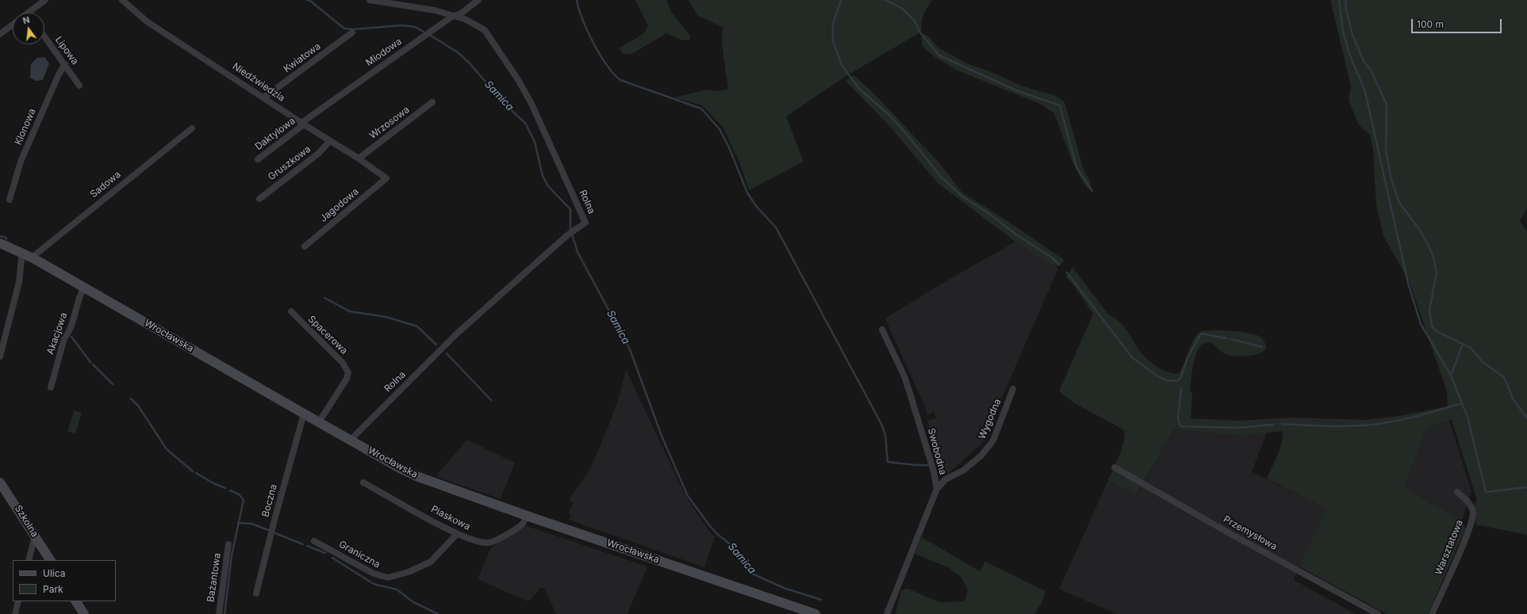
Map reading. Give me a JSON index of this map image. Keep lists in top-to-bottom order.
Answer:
{
  "streets": {
    "main road": ["Wrocławska", "Szkolna"],
    "street": [
      "Lipowa",
      "Miodowa",
      "Kwiatowa",
      "Niedźwiedzia",
      "Wrzosowa",
      "Klonowa",
      "Daktylowa",
      "Gruszkowa",
      "Sadowa",
      "Rolna",
      "Jagodowa",
      "Akacjowa",
      "Spacerowa",
      "Wygodna",
      "Swobodna",
      "Boczna",
      "Piaskowa",
      "Przemysłowa",
      "Warsztatowa",
      "Graniczna",
      "Bażantowa"
    ]
  },
  "crossings": [
    ["Lipowa", "Klonowa"],
    ["Miodowa", "Niedźwiedzia"],
    ["Miodowa", "Daktylowa"],
    ["Miodowa", "Rolna"],
    ["Kwiatowa", "Niedźwiedzia"],
    ["Niedźwiedzia", "Wrzosowa"],
    ["Niedźwiedzia", "Daktylowa"],
    ["Niedźwiedzia", "Gruszkowa"],
    ["Niedźwiedzia", "Jagodowa"],
    ["Sadowa", "Wrocławska"],
    ["Rolna", "Wrocławska"],
    ["Akacjowa", "Wrocławska"],
    ["Spacerowa", "Wrocławska"],
    ["Wrocławska", "Boczna"],
    ["Wrocławska", "Piaskowa"],
    ["Wygodna", "Swobodna"],
    ["Piaskowa", "Graniczna"]
  ],
  "water": ["Samica"],
  "legend": ["Ulica", "Park"],
  "scale_bar": "100 m",
  "north": "top"
}
